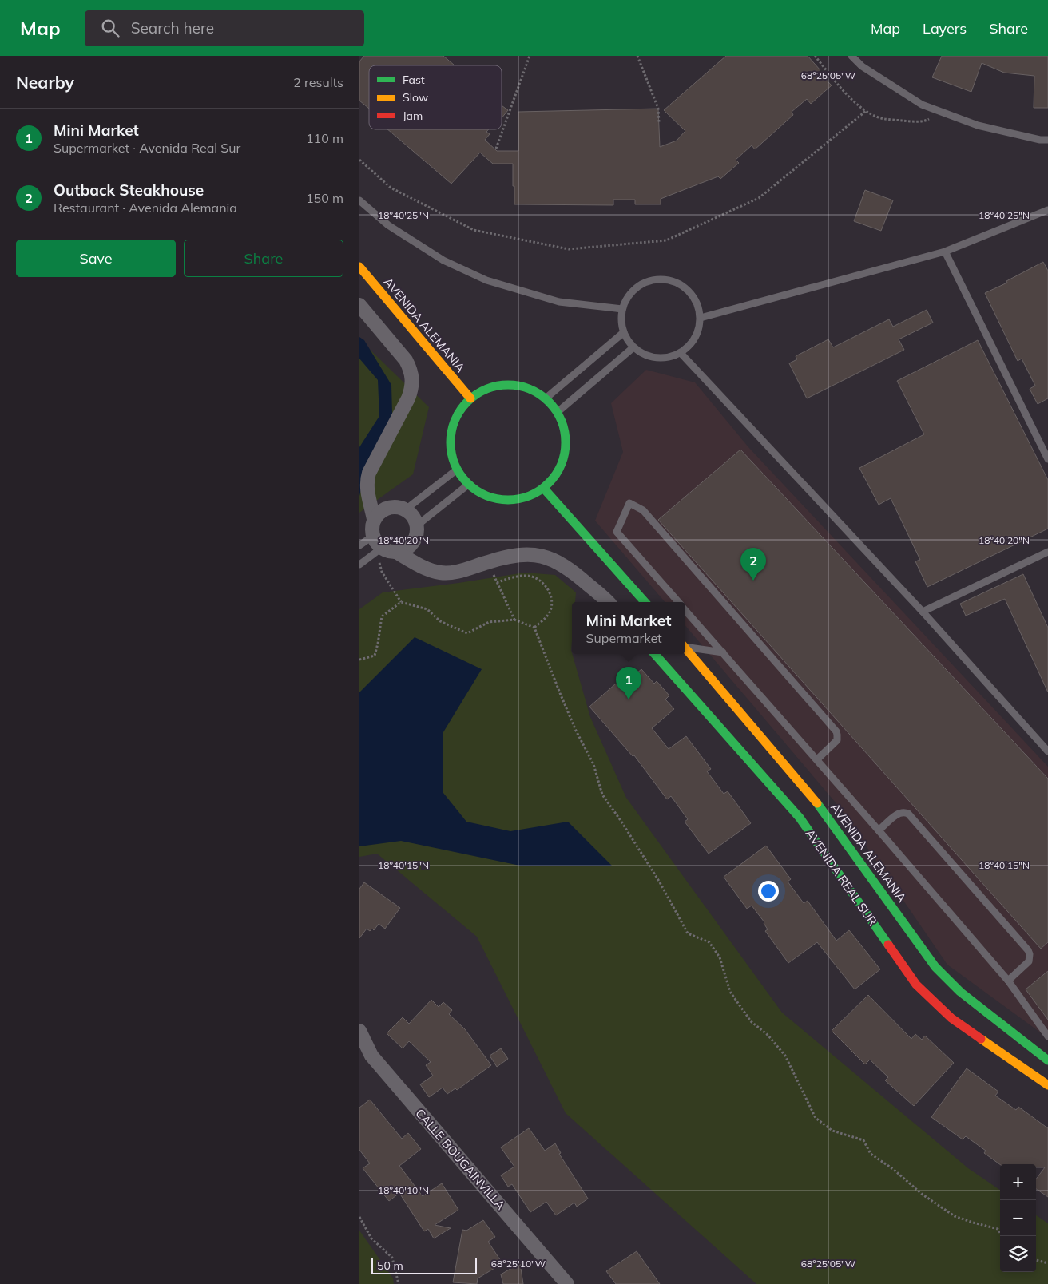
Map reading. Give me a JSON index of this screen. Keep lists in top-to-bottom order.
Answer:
{
  "streets": {
    "street": ["AVENIDA ALEMANIA", "AVENIDA REAL SUR", "CALLE BOUGAINVILLA"]
  },
  "legend": ["Fast", "Slow", "Jam"],
  "scale_bar": "50 m",
  "page": {
    "header": "Map",
    "search": "Search here",
    "nav": ["Map", "Layers", "Share"],
    "heading": ["Nearby", "2 results"],
    "list": [
      {
        "mark": "1",
        "name": "Mini Market",
        "note": "Supermarket · Avenida Real Sur",
        "value": "110 m"
      },
      {
        "mark": "2",
        "name": "Outback Steakhouse",
        "note": "Restaurant · Avenida Alemania",
        "value": "150 m"
      }
    ],
    "buttons": ["Save", "Share"],
    "pins": ["2", "1"],
    "popup": ["Mini Market", "Supermarket"],
    "map_buttons": ["+", "−"],
    "scale": "50 m"
  },
  "coordinates": [
    "68°25'05\"W",
    "18°40'25\"N",
    "18°40'20\"N",
    "18°40'15\"N",
    "18°40'10\"N",
    "68°25'10\"W"
  ]
}
